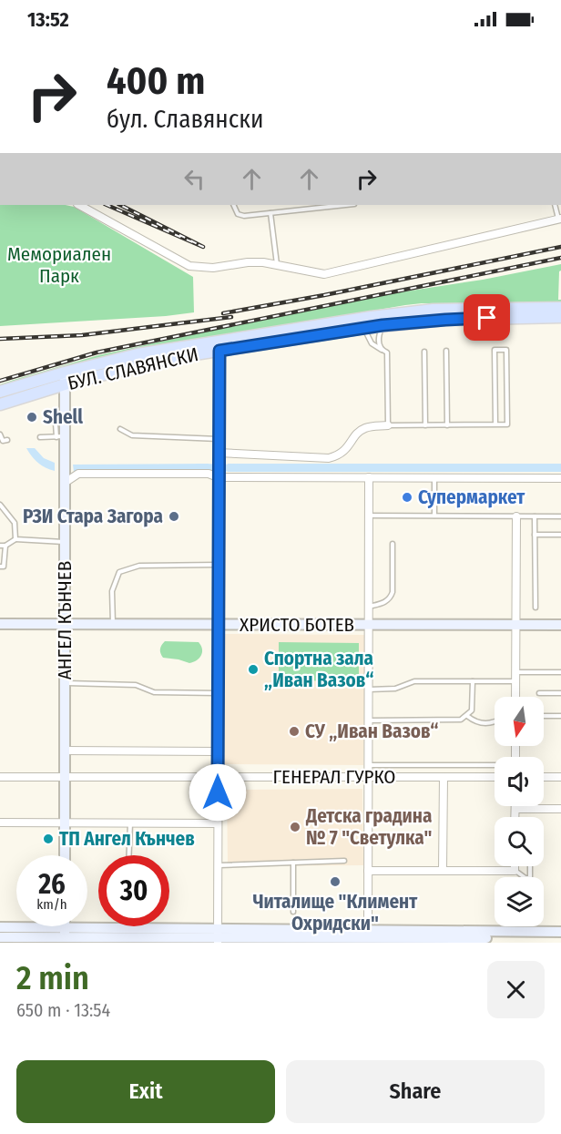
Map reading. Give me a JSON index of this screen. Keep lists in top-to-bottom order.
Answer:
{
  "streets": {
    "main road": ["БУЛ. СЛАВЯНСКИ"],
    "street": ["АНГЕЛ КЪНЧЕВ", "ХРИСТО БОТЕВ", "ГЕНЕРАЛ ГУРКО"]
  },
  "crossings": [
    ["БУЛ. СЛАВЯНСКИ", "АНГЕЛ КЪНЧЕВ"],
    ["АНГЕЛ КЪНЧЕВ", "ХРИСТО БОТЕВ"],
    ["АНГЕЛ КЪНЧЕВ", "ГЕНЕРАЛ ГУРКО"]
  ],
  "parks": ["Мемориален Парк"],
  "places": [
    "Shell",
    "Супермаркет",
    "РЗИ Стара Загора",
    "Спортна зала „Иван Вазов“",
    "СУ „Иван Вазов“",
    "Детска градина № 7 \"Светулка\"",
    "ТП Ангел Кънчев",
    "Читалище \"Климент Охридски\""
  ],
  "north": "bottom",
  "page": {
    "status": "13:52",
    "turn": ["400 m", "бул. Славянски"],
    "speed": "26 km/h",
    "limit": "30",
    "heading": ["2 min", "650 m · 13:54"],
    "buttons": ["Exit", "Share"]
  }
}
